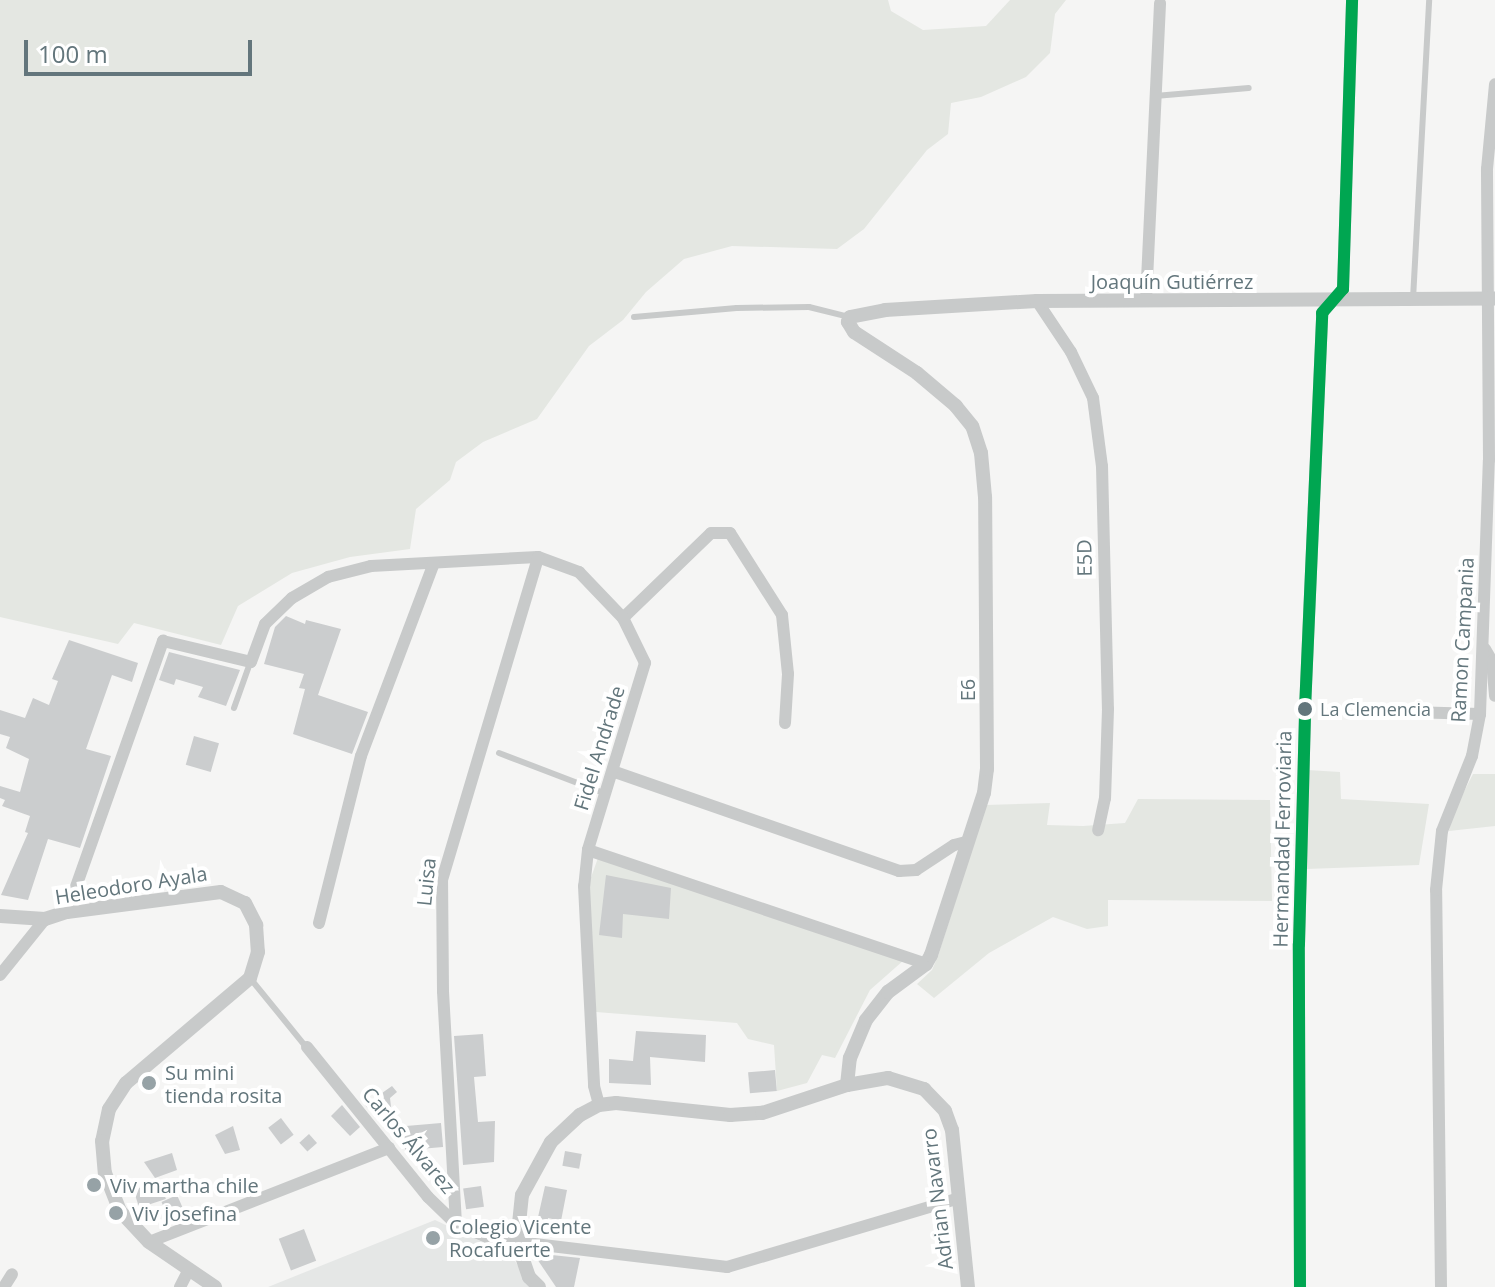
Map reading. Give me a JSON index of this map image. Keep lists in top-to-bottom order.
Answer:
{
  "streets": {
    "street": [
      "Joaquín Gutiérrez",
      "E5D",
      "Ramon Campania",
      "E6",
      "Fidel Andrade",
      "Hermandad Ferroviaria",
      "Luisa",
      "Heleodoro Ayala",
      "Carlos Álvarez",
      "Adrian Navarro"
    ]
  },
  "crossings": [
    ["Joaquín Gutiérrez", "E5D"],
    ["Joaquín Gutiérrez", "Ramon Campania"],
    ["Joaquín Gutiérrez", "E6"],
    ["Joaquín Gutiérrez", "Hermandad Ferroviaria"],
    ["Fidel Andrade", "Luisa"],
    ["Fidel Andrade", "Adrian Navarro"],
    ["Luisa", "Carlos Álvarez"],
    ["Heleodoro Ayala", "Carlos Álvarez"],
    ["Carlos Álvarez", "Adrian Navarro"]
  ],
  "places": [
    "La Clemencia",
    "Su mini tienda rosita",
    "Viv martha chile",
    "Viv josefina",
    "Colegio Vicente Rocafuerte"
  ],
  "scale_bar": "100 m"
}
